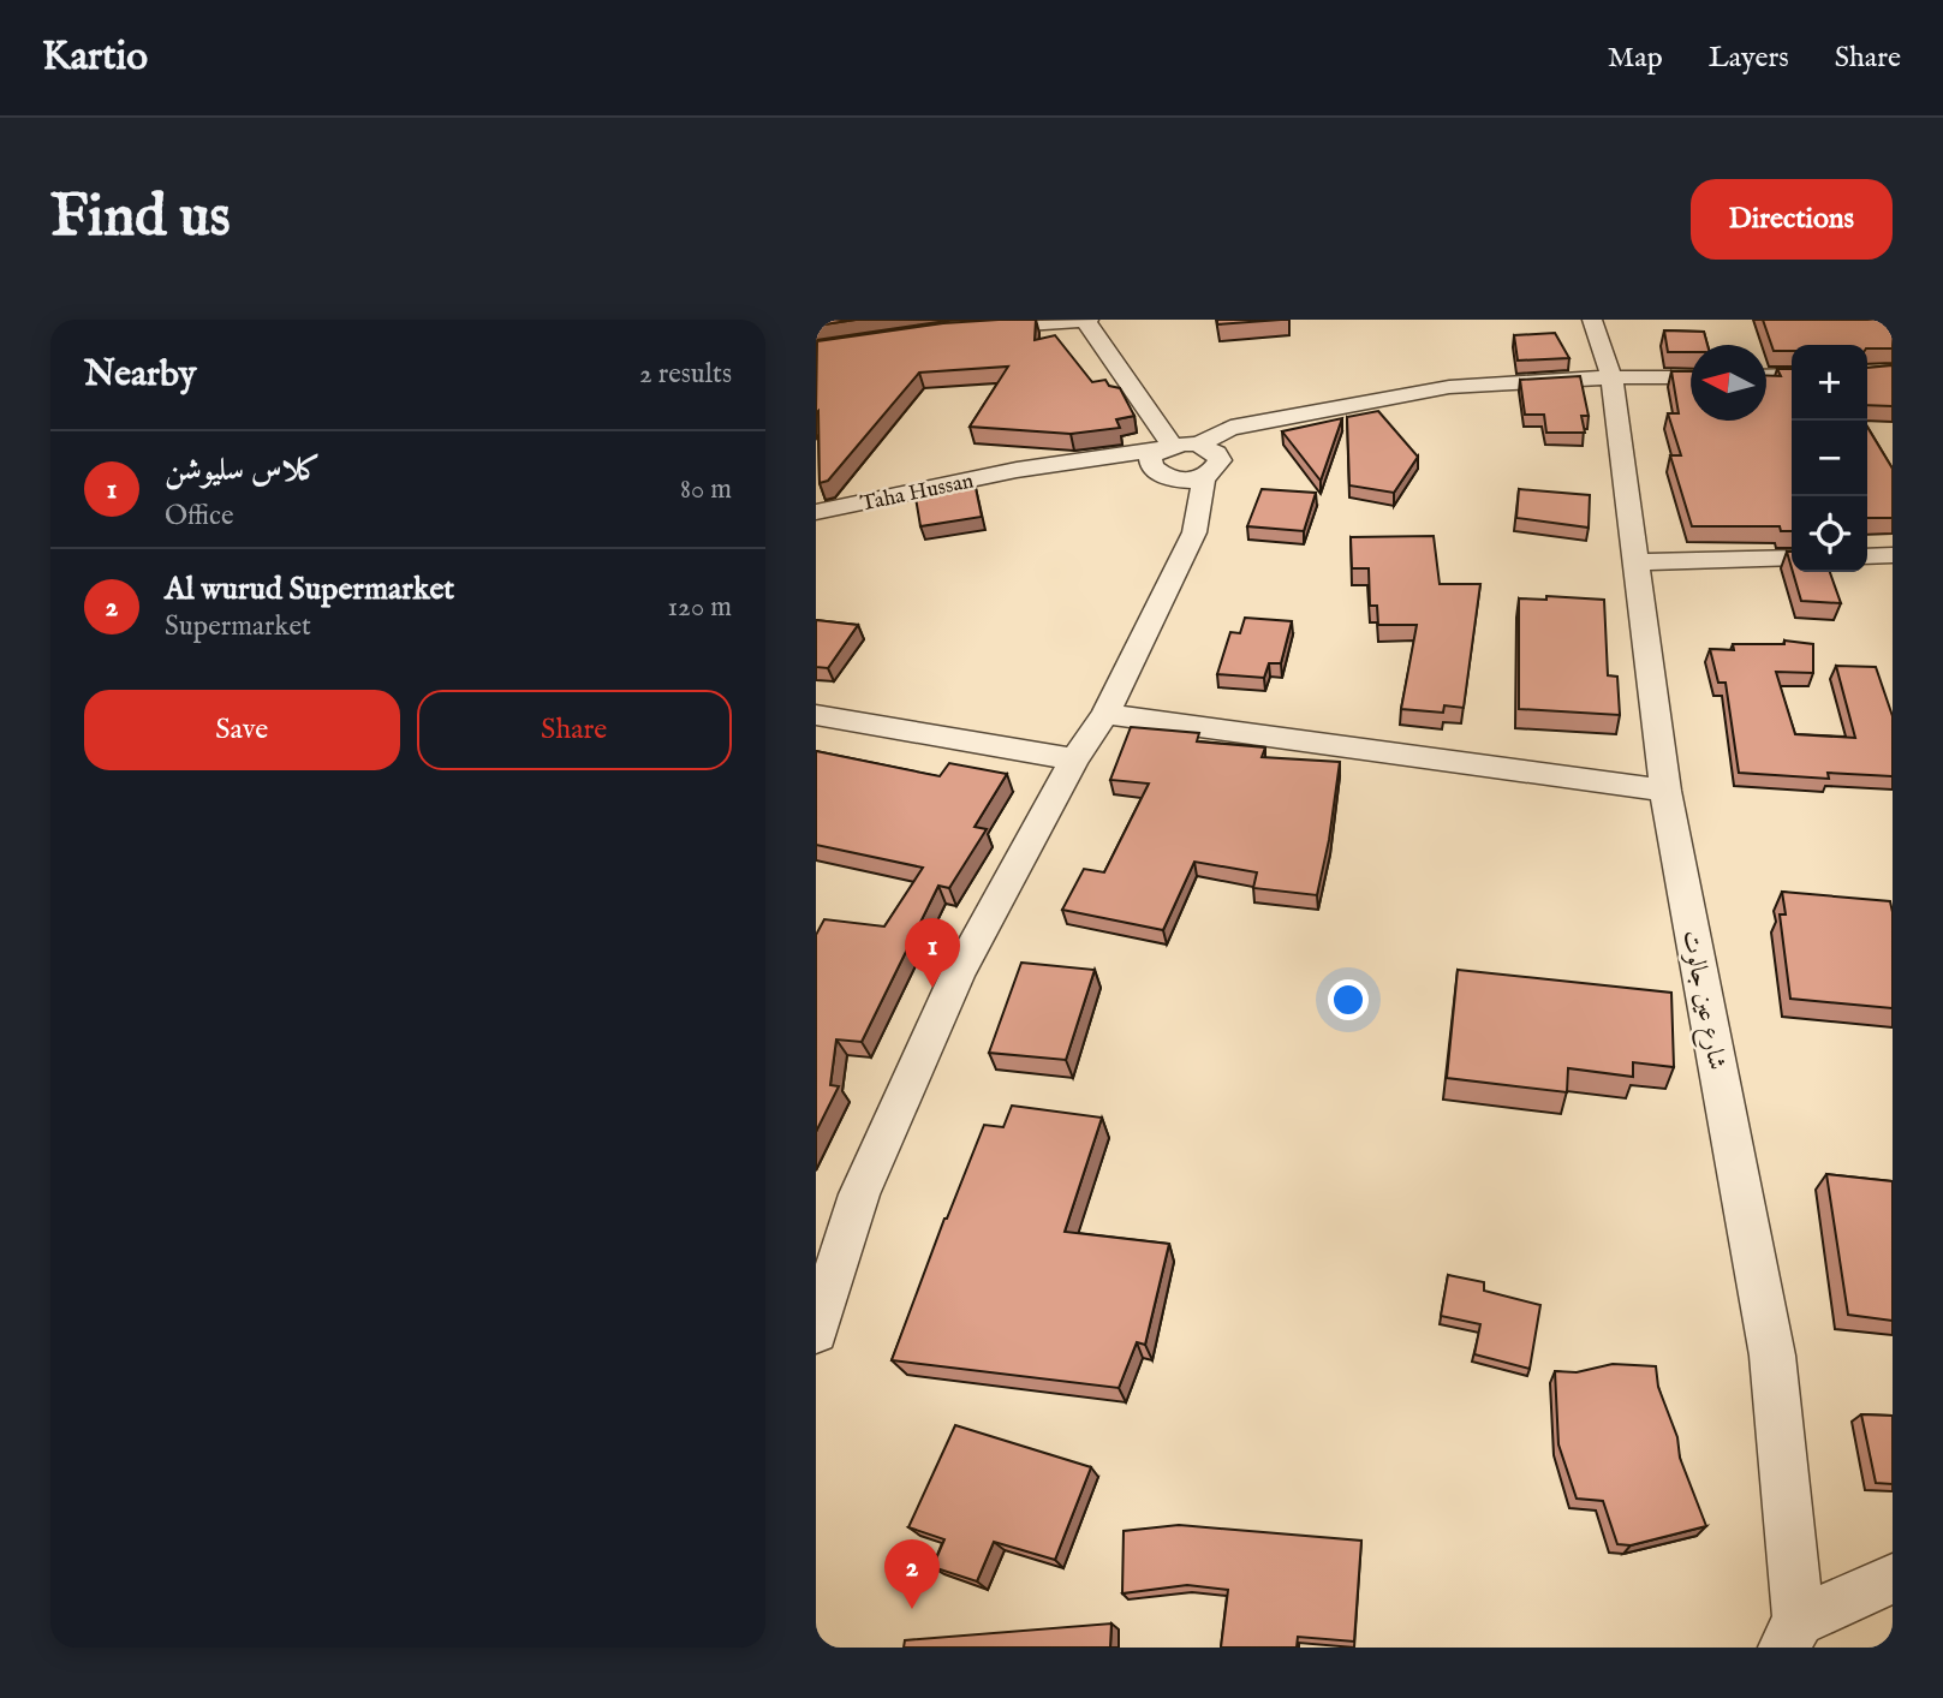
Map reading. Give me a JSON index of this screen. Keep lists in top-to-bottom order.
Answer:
{
  "streets": {
    "street": ["Taha Hussan", "شارع عين جالوت"]
  },
  "north": "left",
  "page": {
    "header": "Kartio",
    "nav": ["Map", "Layers", "Share"],
    "buttons": [
      "Directions",
      ["Save", "Share"]
    ],
    "title": "Find us",
    "heading": ["Nearby", "2 results"],
    "map_buttons": ["+", "−"],
    "list": [
      {
        "mark": "1",
        "name": "كلاس سليوشن",
        "note": "Office",
        "value": "80 m"
      },
      {
        "mark": "2",
        "name": "Al wurud Supermarket",
        "note": "Supermarket",
        "value": "120 m"
      }
    ],
    "pins": ["1", "2"]
  }
}
